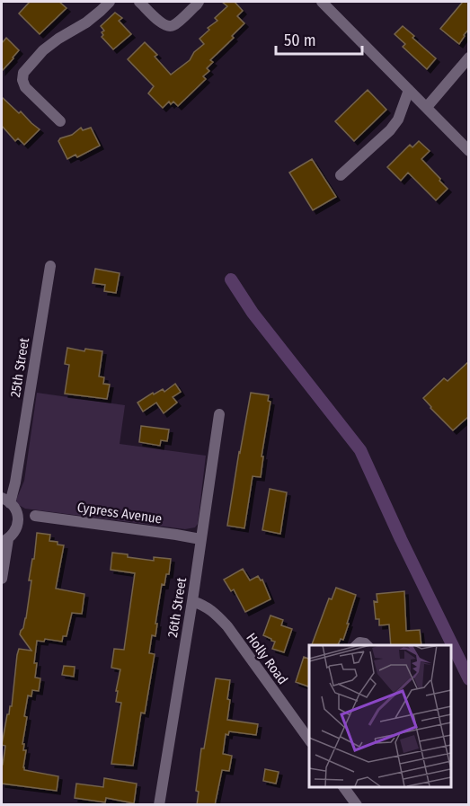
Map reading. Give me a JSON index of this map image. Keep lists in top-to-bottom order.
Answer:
{
  "streets": {
    "street": [
      "25th Street",
      "Cypress Avenue",
      "26th Street",
      "Holly Road"
    ]
  },
  "crossings": [
    ["25th Street", "Cypress Avenue"],
    ["Cypress Avenue", "26th Street"],
    ["26th Street", "Holly Road"]
  ],
  "scale_bar": "50 m"
}
